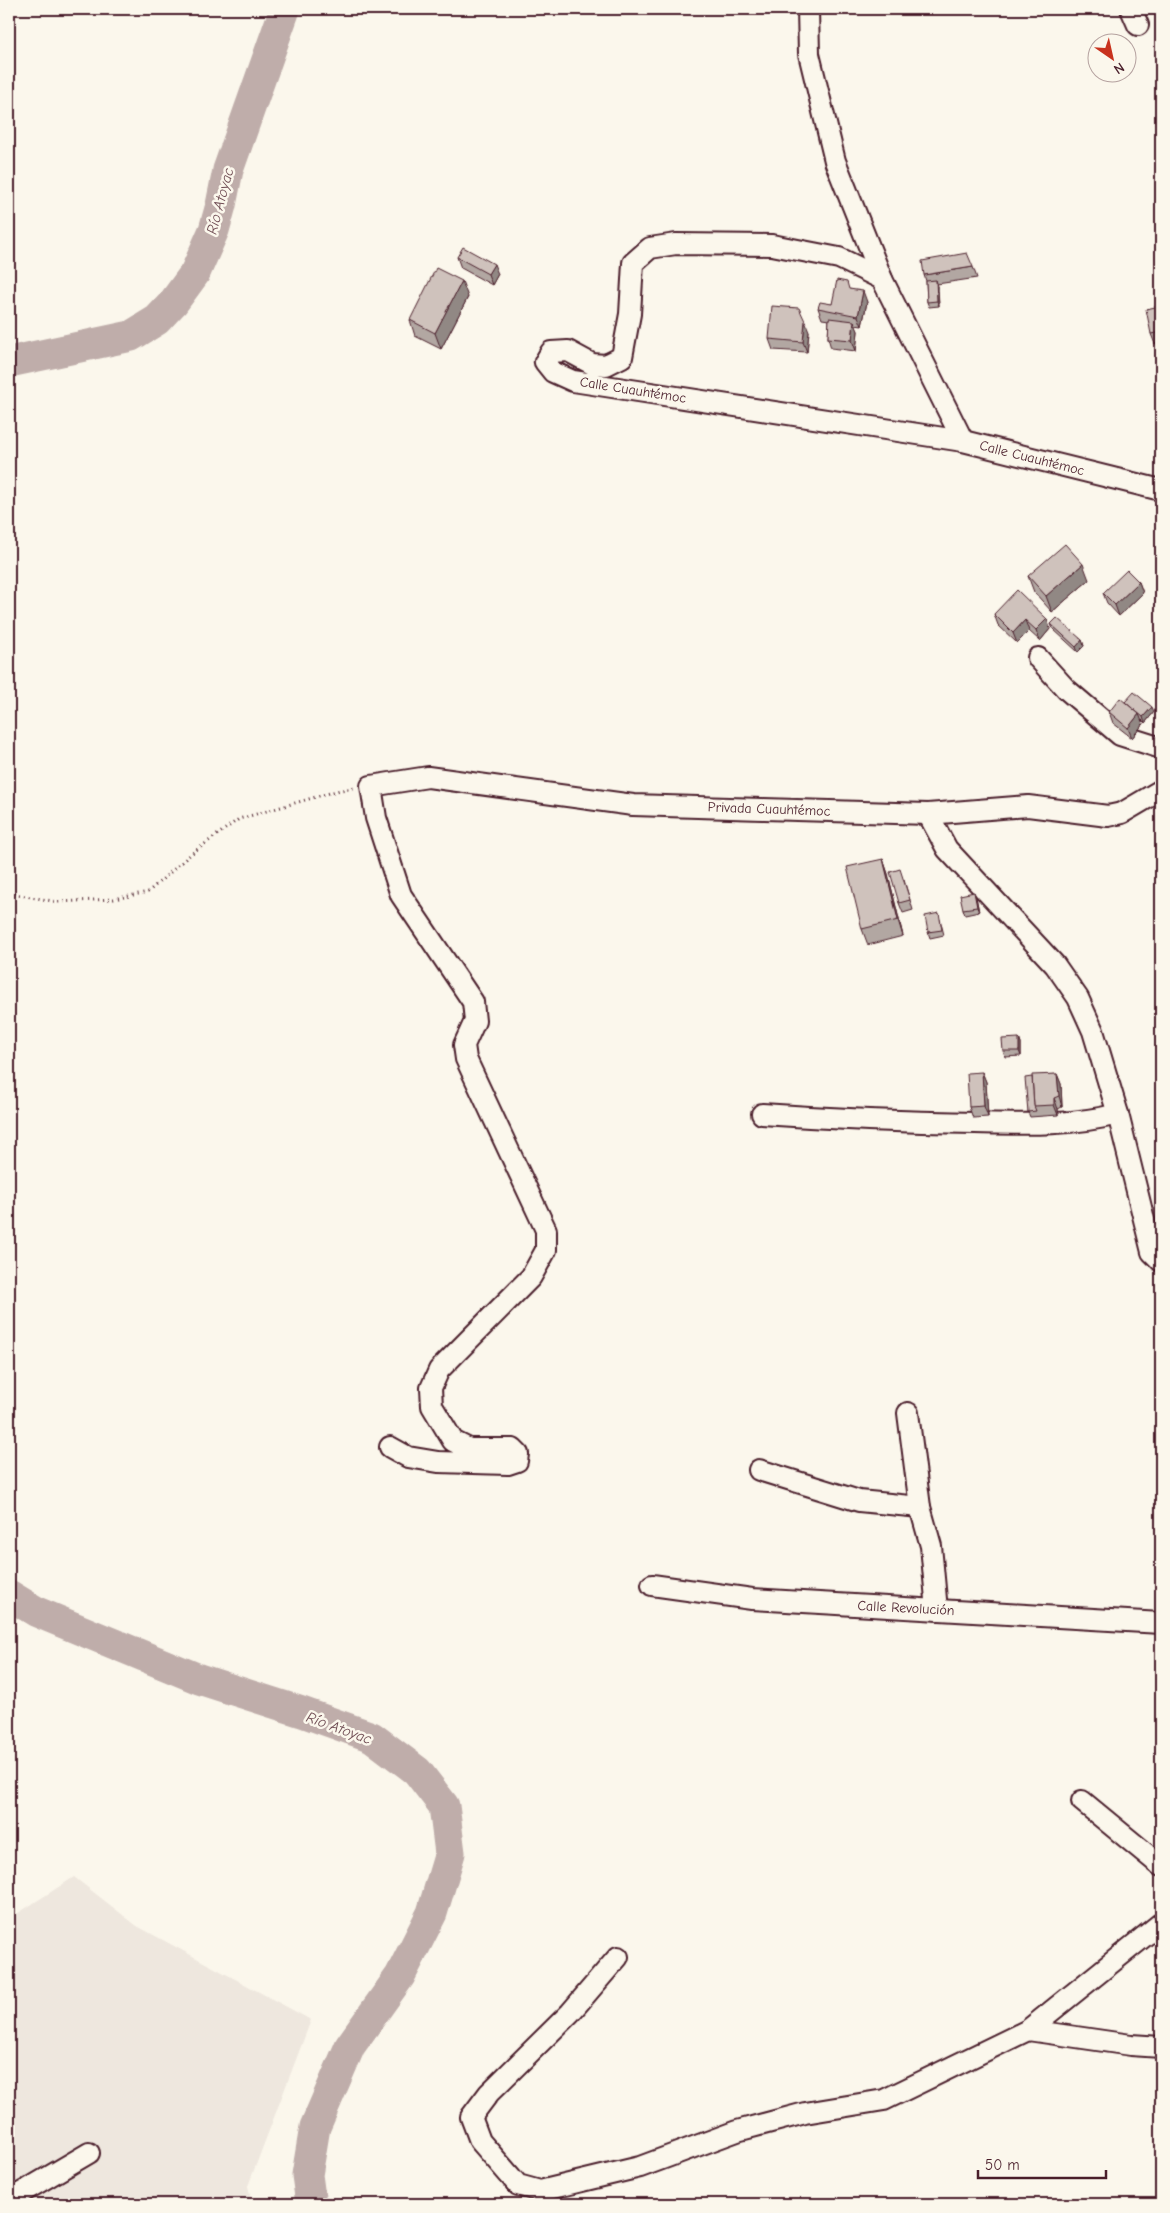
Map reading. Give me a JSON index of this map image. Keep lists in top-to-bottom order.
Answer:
{
  "streets": {
    "street": ["Calle Cuauhtémoc", "Privada Cuauhtémoc", "Calle Revolución"]
  },
  "water": ["Río Atoyac"],
  "scale_bar": "50 m",
  "north": "bottom right"
}
